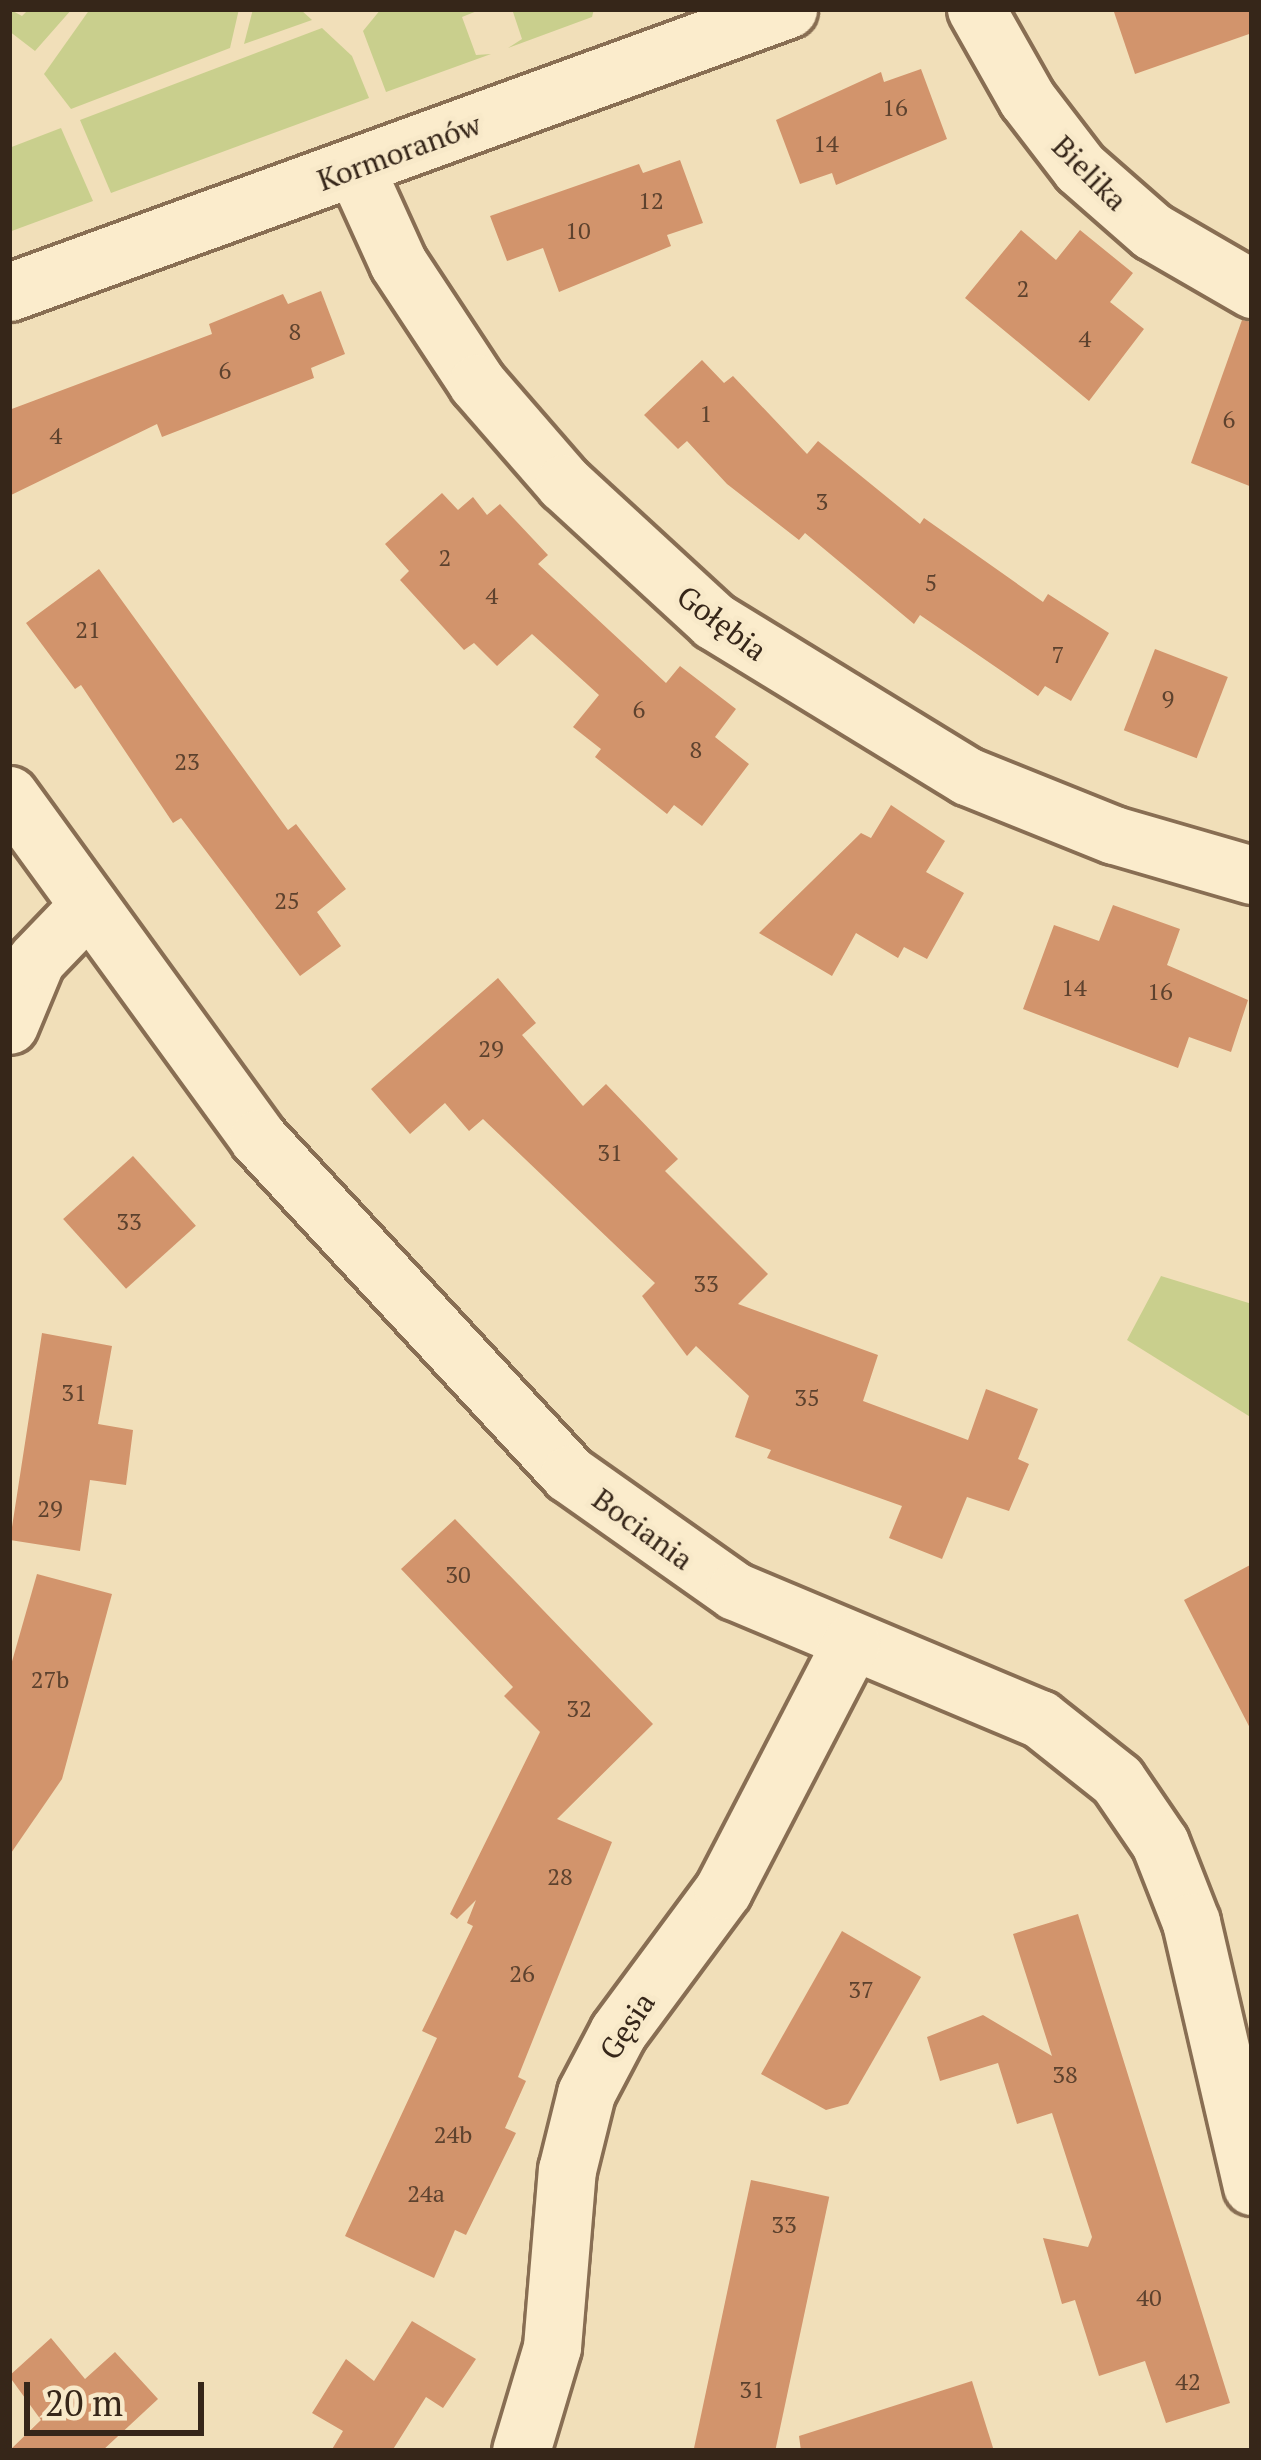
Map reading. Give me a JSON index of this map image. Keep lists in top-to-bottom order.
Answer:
{
  "streets": {
    "street": [
      "Kormoranów",
      "Bielika",
      "Gołębia",
      "Bociania",
      "Gęsia"
    ]
  },
  "crossings": [
    ["Kormoranów", "Gołębia"],
    ["Bociania", "Gęsia"]
  ],
  "house_numbers": [
    "16",
    "14",
    "12",
    "10",
    "2",
    "8",
    "4",
    "6",
    "1",
    "6",
    "4",
    "3",
    "2",
    "5",
    "4",
    "21",
    "7",
    "9",
    "6",
    "8",
    "23",
    "25",
    "14",
    "16",
    "29",
    "31",
    "33",
    "33",
    "31",
    "35",
    "29",
    "30",
    "27b",
    "32",
    "28",
    "26",
    "37",
    "38",
    "24b",
    "24a",
    "33",
    "40",
    "42",
    "31"
  ],
  "scale_bar": "20 m"
}
